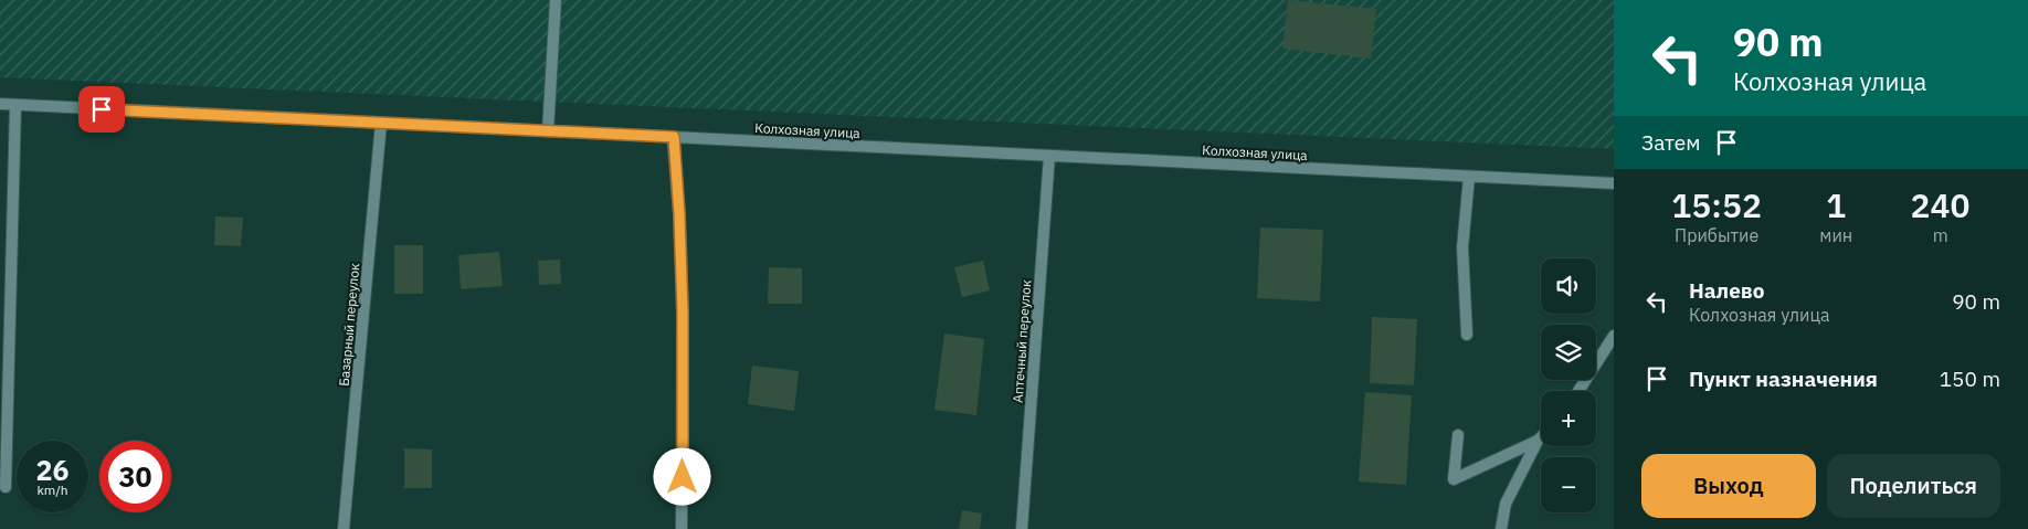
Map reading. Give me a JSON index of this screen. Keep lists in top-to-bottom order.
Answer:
{
  "streets": {
    "street": ["Колхозная улица", "Базарный переулок", "Аптечный переулок"]
  },
  "crossings": [
    ["Колхозная улица", "Базарный переулок"],
    ["Колхозная улица", "Аптечный переулок"]
  ],
  "page": {
    "turn": ["90 m", "Колхозная улица"],
    "then": "Затем",
    "eta": [
      "15:52",
      "Прибытие",
      "1",
      "мин",
      "240",
      "m"
    ],
    "map_buttons": ["+", "−"],
    "list": [
      {
        "name": "Налево",
        "note": "Колхозная улица",
        "value": "90 m"
      },
      {
        "name": "Пункт назначения",
        "value": "150 m"
      }
    ],
    "speed": "26 km/h",
    "limit": "30",
    "buttons": ["Выход", "Поделиться"]
  }
}
